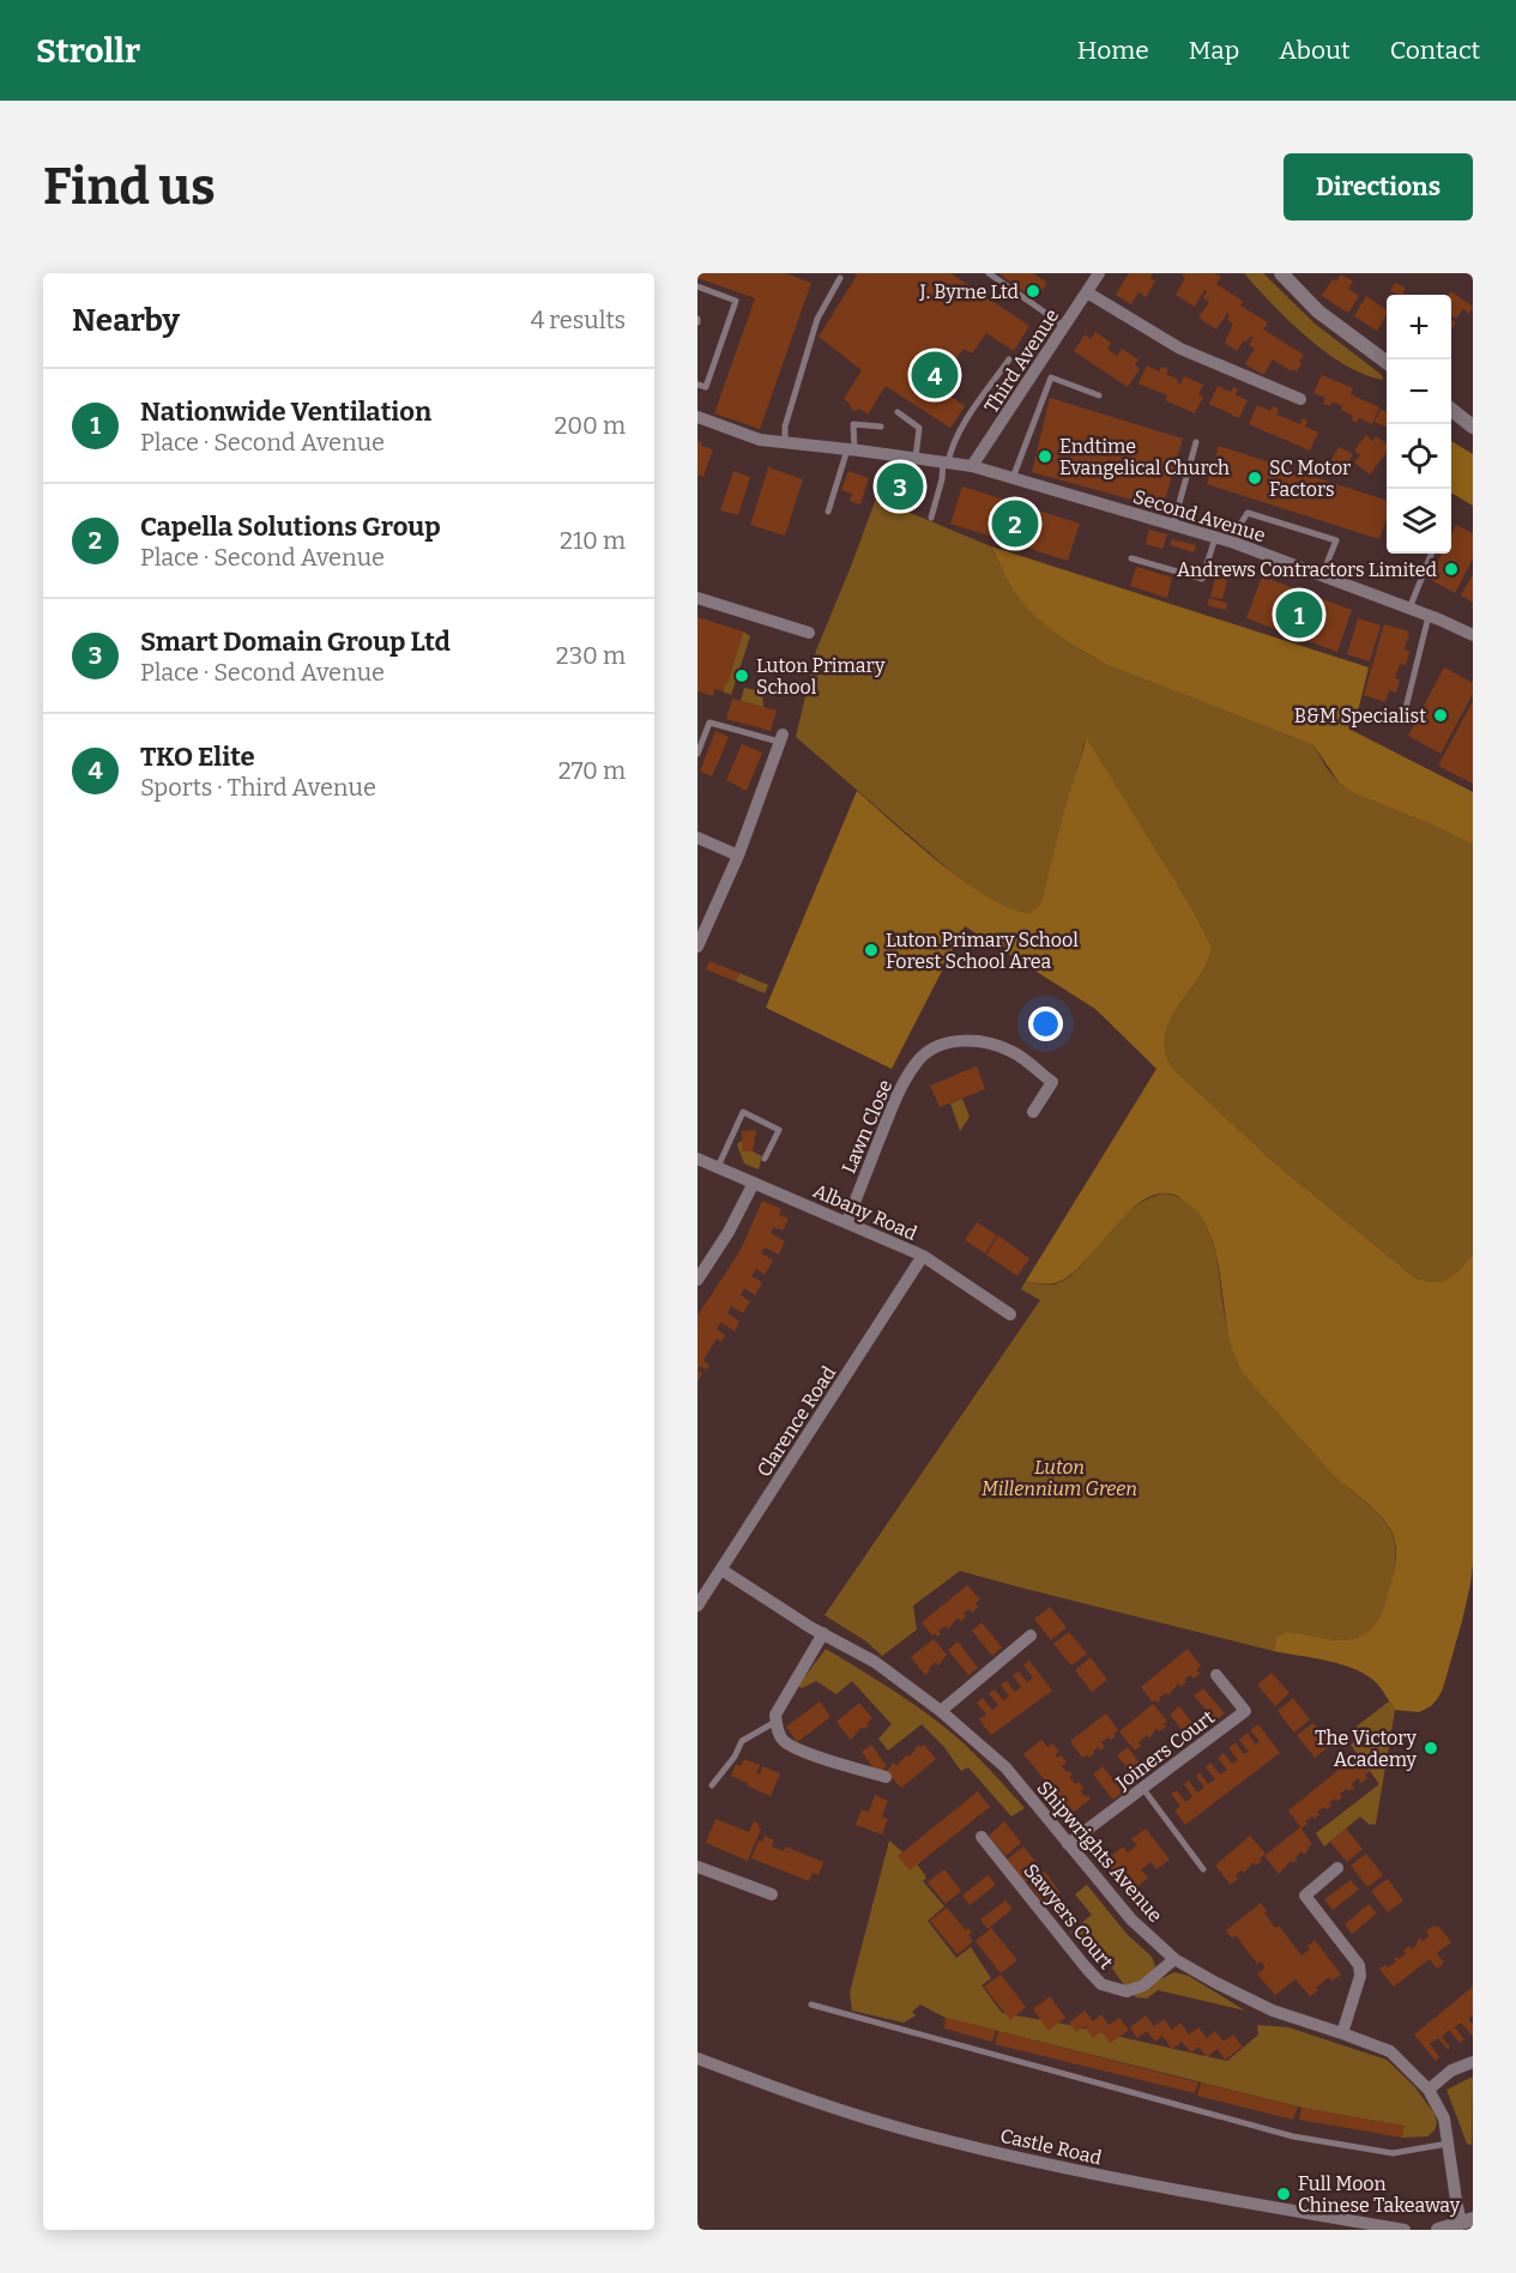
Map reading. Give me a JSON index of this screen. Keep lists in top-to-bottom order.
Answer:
{
  "streets": {
    "street": [
      "Third Avenue",
      "Second Avenue",
      "Lawn Close",
      "Albany Road",
      "Clarence Road",
      "Joiners Court",
      "Shipwrights Avenue",
      "Sawyers Court",
      "Castle Road"
    ]
  },
  "crossings": [
    ["Third Avenue", "Second Avenue"],
    ["Lawn Close", "Albany Road"],
    ["Albany Road", "Clarence Road"],
    ["Clarence Road", "Shipwrights Avenue"],
    ["Joiners Court", "Shipwrights Avenue"],
    ["Shipwrights Avenue", "Sawyers Court"]
  ],
  "parks": ["Luton Millennium Green"],
  "places": [
    "J. Byrne Ltd",
    "Endtime Evangelical Church",
    "SC Motor Factors",
    "Andrews Contractors Limited",
    "Luton Primary School",
    "B&M Specialist",
    "Luton Primary School Forest School Area",
    "The Victory Academy",
    "Full Moon Chinese Takeaway"
  ],
  "page": {
    "header": "Strollr",
    "nav": [
      "Home",
      "Map",
      "About",
      "Contact"
    ],
    "buttons": "Directions",
    "title": "Find us",
    "heading": ["Nearby", "4 results"],
    "map_buttons": ["+", "−"],
    "pins": [
      "4",
      "3",
      "2",
      "1"
    ],
    "list": [
      {
        "mark": "1",
        "name": "Nationwide Ventilation",
        "note": "Place · Second Avenue",
        "value": "200 m"
      },
      {
        "mark": "2",
        "name": "Capella Solutions Group",
        "note": "Place · Second Avenue",
        "value": "210 m"
      },
      {
        "mark": "3",
        "name": "Smart Domain Group Ltd",
        "note": "Place · Second Avenue",
        "value": "230 m"
      },
      {
        "mark": "4",
        "name": "TKO Elite",
        "note": "Sports · Third Avenue",
        "value": "270 m"
      }
    ]
  }
}
